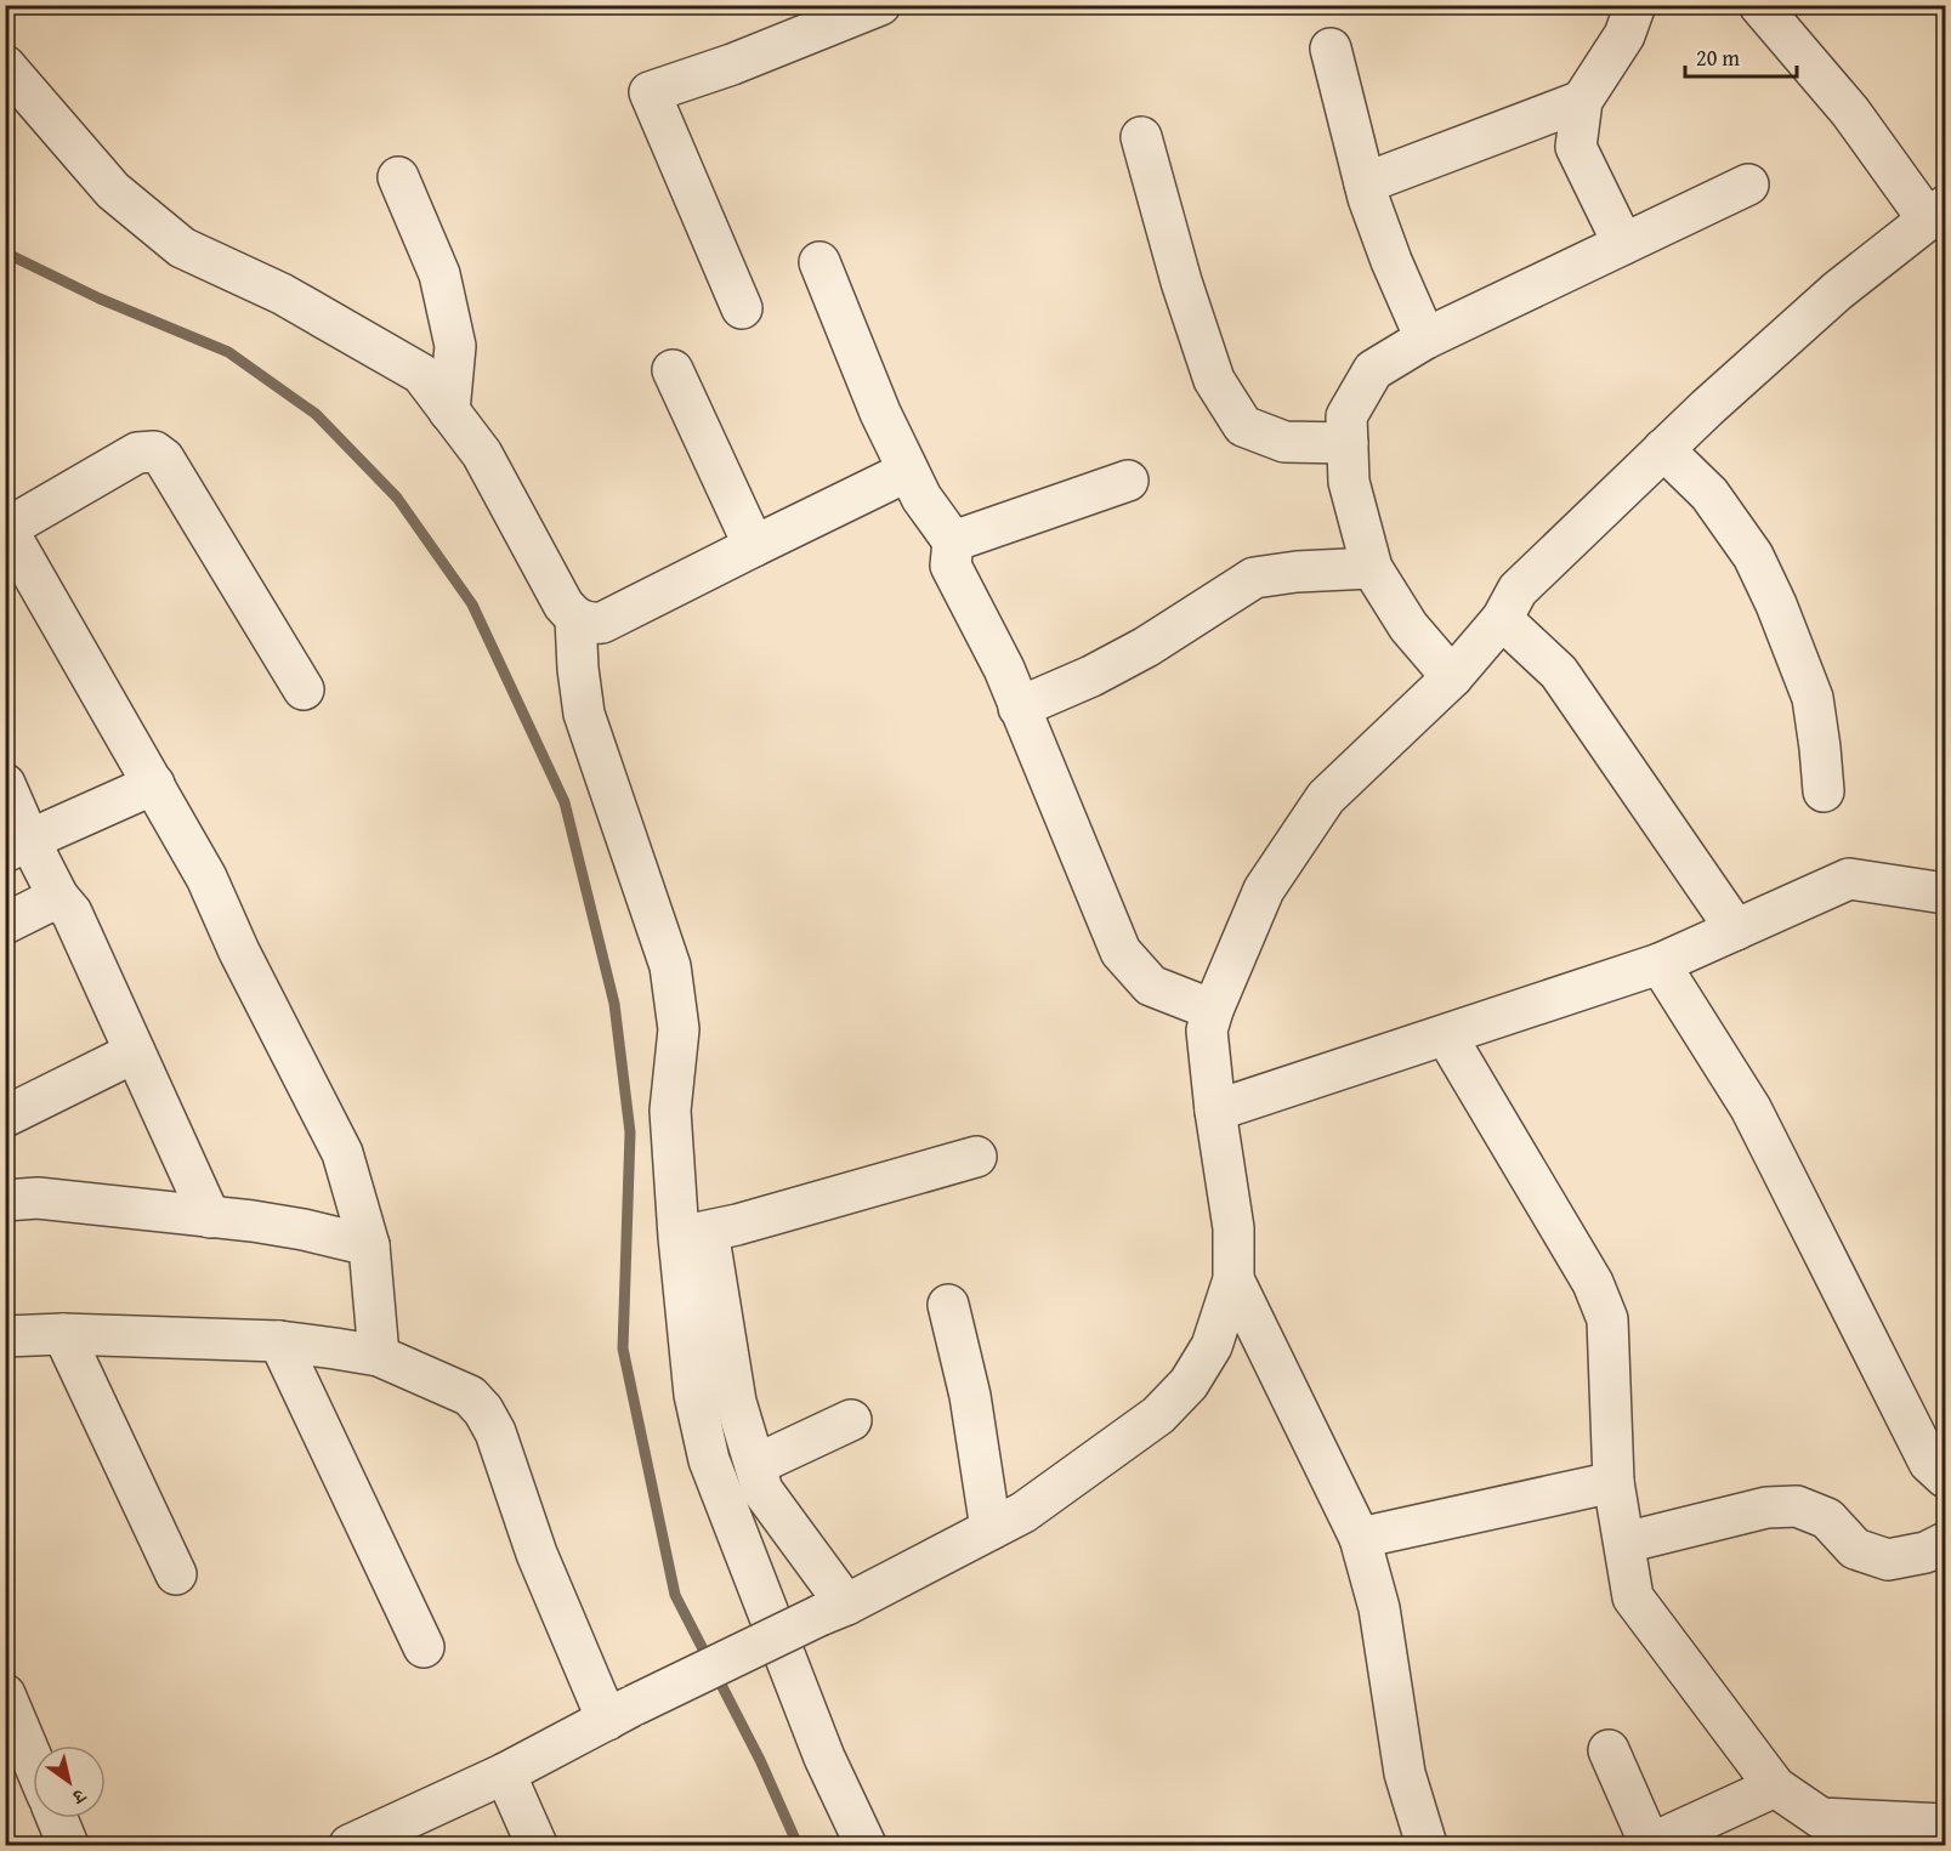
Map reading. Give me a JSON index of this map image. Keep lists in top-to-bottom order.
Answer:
{
  "scale_bar": "20 m",
  "north": "bottom right"
}
